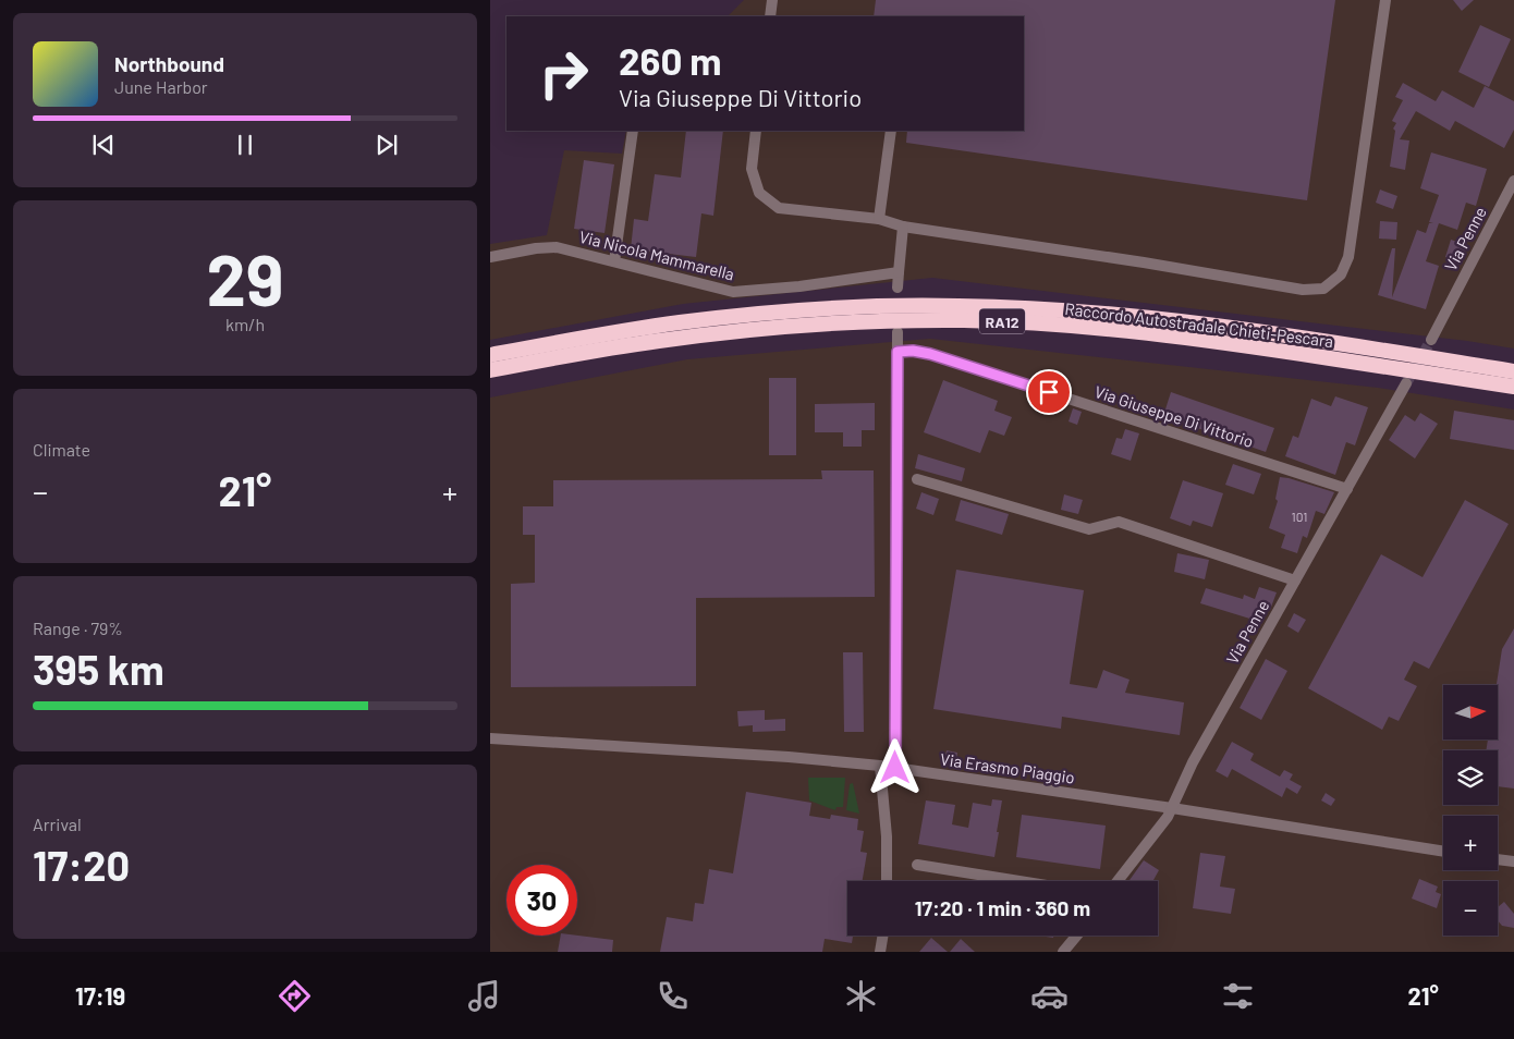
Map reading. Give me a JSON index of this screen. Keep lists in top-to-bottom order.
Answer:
{
  "streets": {
    "highway": ["RA12", "Raccordo Autostradale Chieti-Pescara"],
    "street": [
      "Via Penne",
      "Via Nicola Mammarella",
      "Via Giuseppe Di Vittorio",
      "Via Erasmo Piaggio"
    ]
  },
  "crossings": [
    ["Via Penne", "Via Giuseppe Di Vittorio"],
    ["Via Penne", "Via Erasmo Piaggio"]
  ],
  "house_numbers": ["101"],
  "north": "right",
  "page": {
    "turn": ["260 m", "Via Giuseppe Di Vittorio"],
    "song": ["Northbound", "June Harbor"],
    "tile": [
      ["29", "km/h"],
      "Climate",
      ["Range · 79%", "395 km"],
      ["Arrival", "17:20"]
    ],
    "heat": ["−", "21°", "+"],
    "map_buttons": ["+", "−"],
    "limit": "30",
    "trip": "17:20 · 1 min · 360 m",
    "tabs": ["17:19", "21°"]
  }
}
